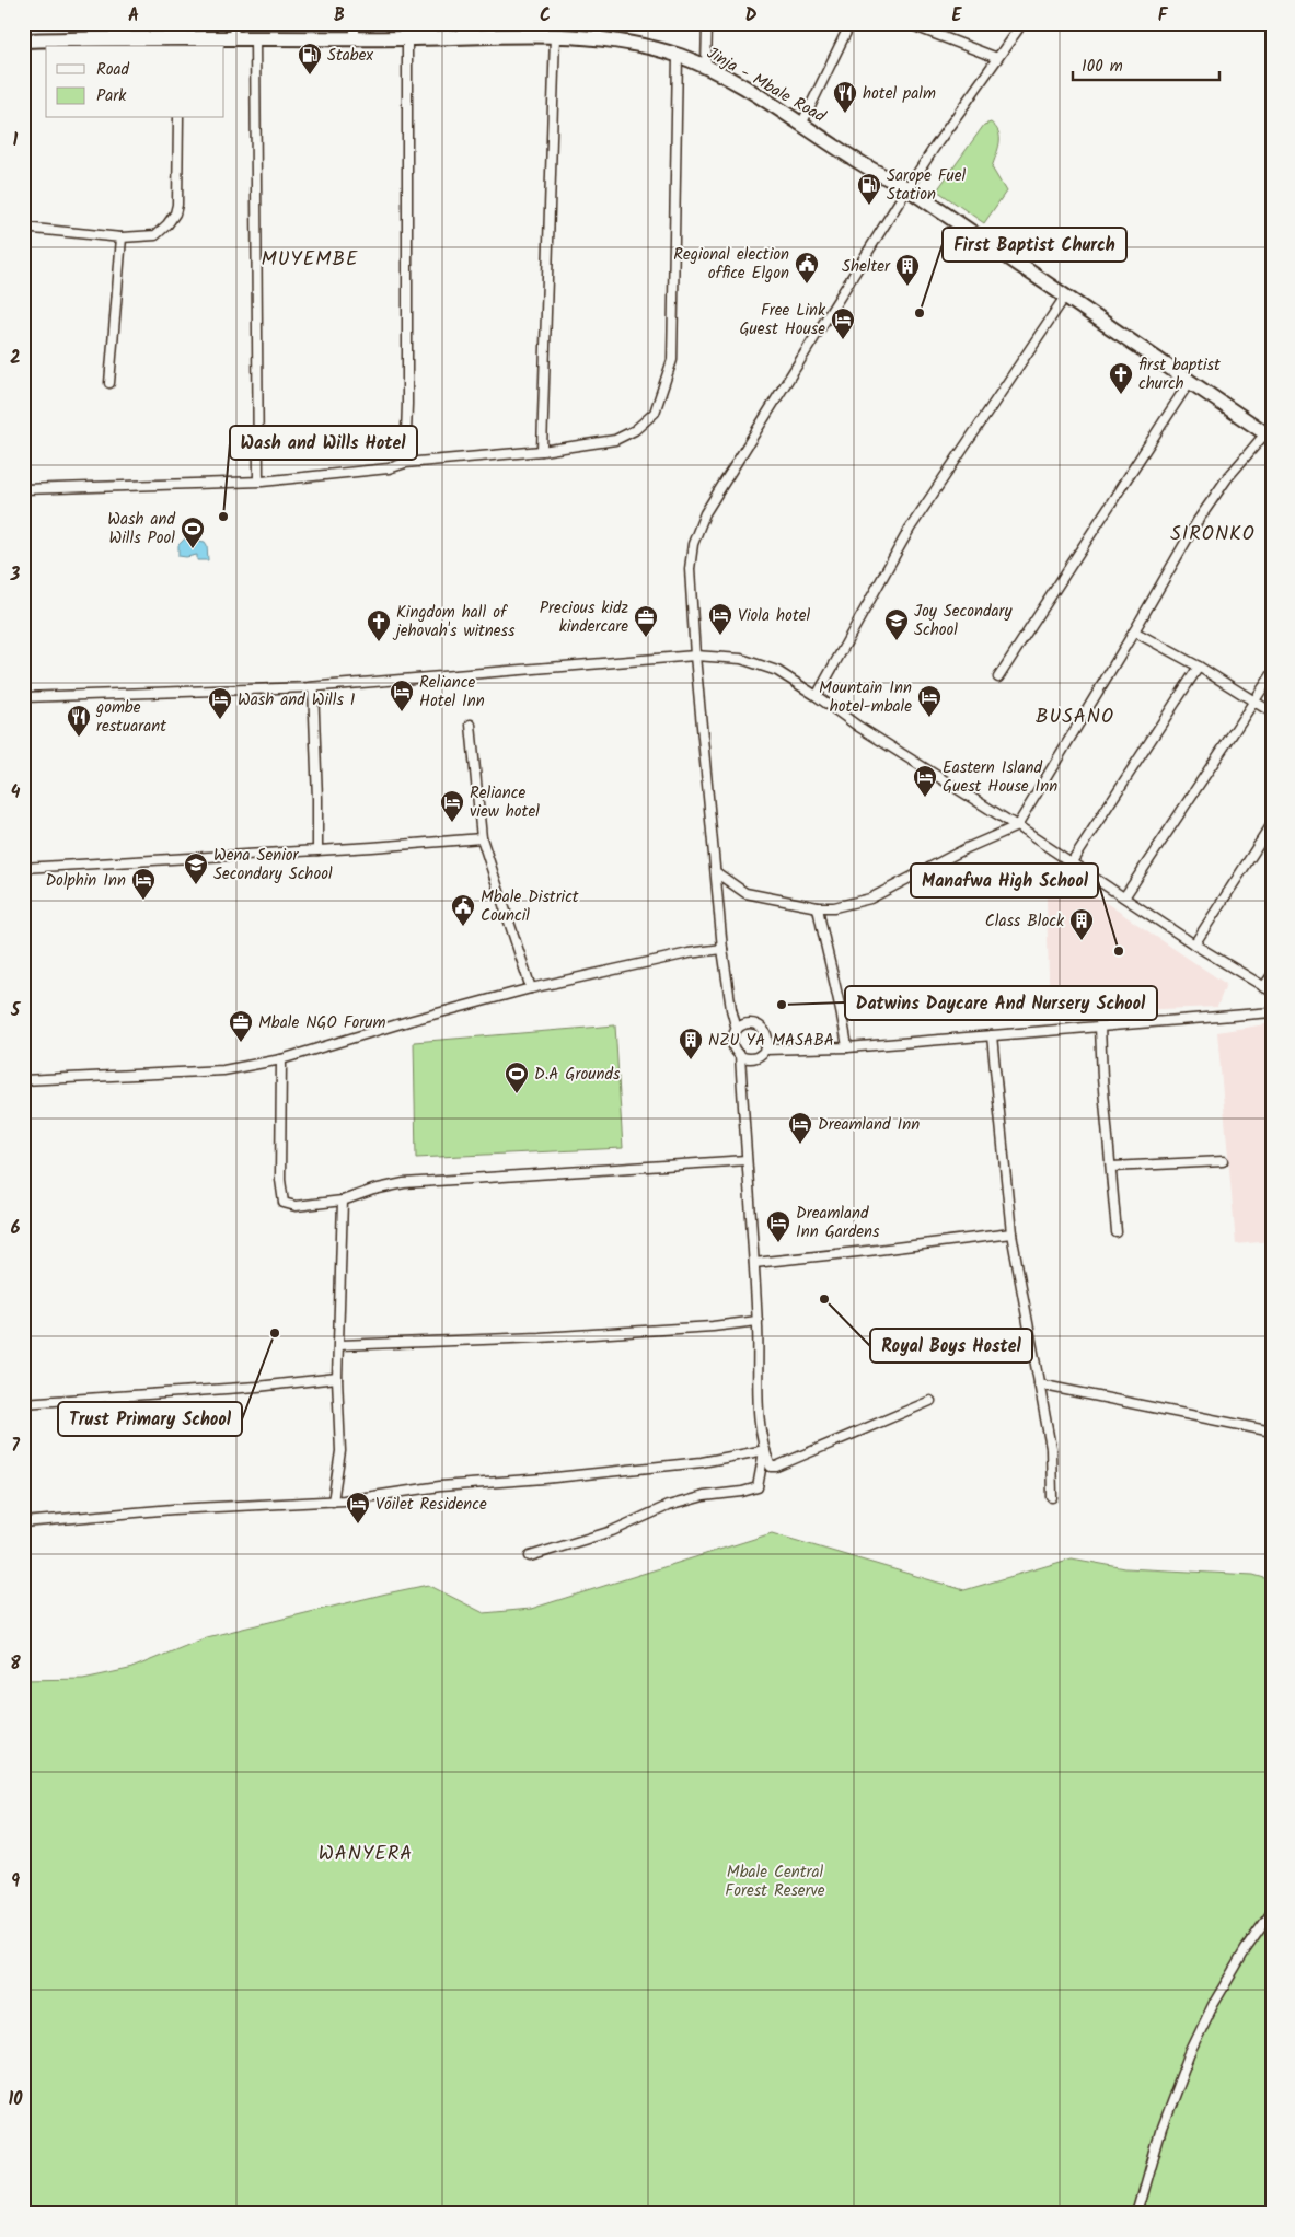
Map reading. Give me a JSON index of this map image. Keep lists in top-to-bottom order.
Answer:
{
  "streets": {
    "main road": ["Jinja - Mbale Road"]
  },
  "districts": [
    "MUYEMBE",
    "SIRONKO",
    "BUSANO",
    "WANYERA"
  ],
  "parks": ["Mbale Central Forest Reserve"],
  "places": {
    "fuel station": ["Stabex", "Sarope Fuel Station"],
    "restaurant": ["hotel palm", "gombe restuarant"],
    "public building": ["Regional election office Elgon", "Mbale District Council"],
    "building": ["Shelter", "Class Block", "NZU YA MASABA"],
    "other": [
      "First Baptist Church",
      "Wash and Wills Hotel",
      "Manafwa High School",
      "Datwins Daycare And Nursery School",
      "Royal Boys Hostel",
      "Trust Primary School"
    ],
    "hotel": [
      "Free Link Guest House",
      "Viola hotel",
      "Reliance Hotel Inn",
      "Mountain Inn hotel-mbale",
      "Wash and Wills 1",
      "Eastern Island Guest House Inn",
      "Reliance view hotel",
      "Dolphin Inn",
      "Dreamland Inn",
      "Dreamland Inn Gardens",
      "Voilet Residence"
    ],
    "church": ["first baptist church", "Kingdom hall of jehovah's witness"],
    "sports": ["Wash and Wills Pool", "D.A Grounds"],
    "office": ["Precious kidz kindercare", "Mbale NGO Forum"],
    "school or university": ["Joy Secondary School", "Wena Senior Secondary School"]
  },
  "legend": ["Road", "Park"],
  "scale_bar": "100 m",
  "grid": {
    "columns": [
      "A",
      "B",
      "C",
      "D",
      "E",
      "F"
    ],
    "rows": [
      "1",
      "2",
      "3",
      "4",
      "5",
      "6",
      "7",
      "8",
      "9",
      "10"
    ]
  }
}
